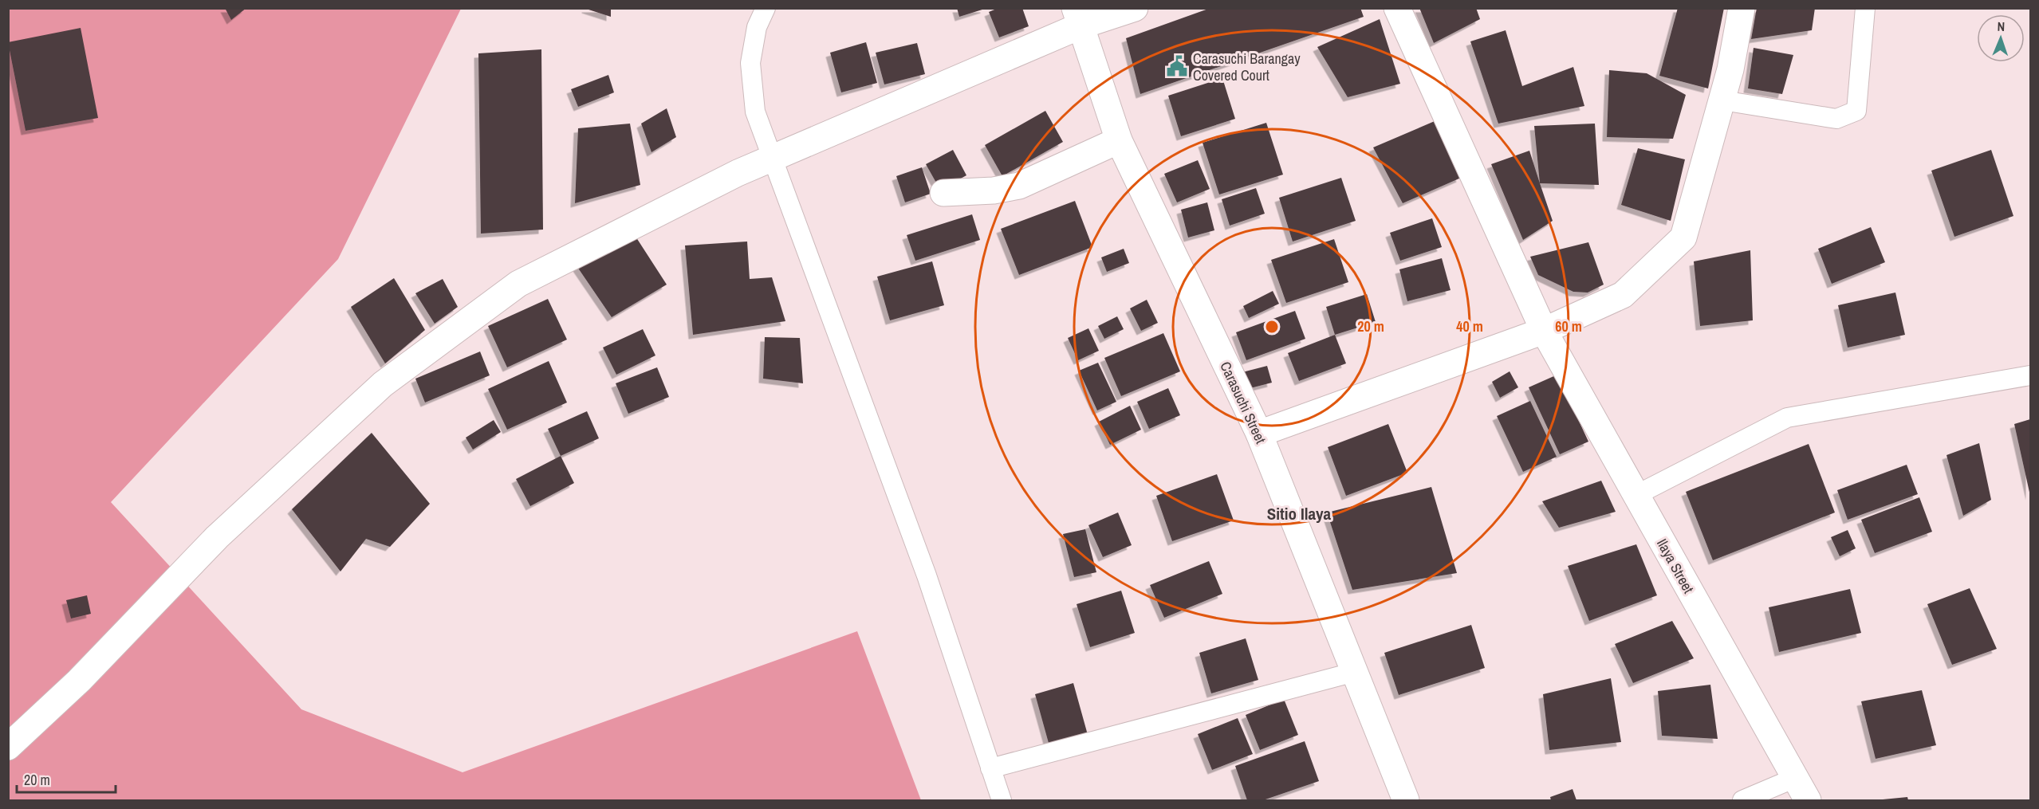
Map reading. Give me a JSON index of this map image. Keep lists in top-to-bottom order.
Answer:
{
  "streets": {
    "street": ["Carasuchi Street", "Ilaya Street"]
  },
  "districts": ["Sitio Ilaya"],
  "places": {
    "public building": ["Carasuchi Barangay Covered Court"]
  },
  "scale_bar": "20 m",
  "north": "top",
  "rings": ["20 m", "40 m", "60 m"]
}
